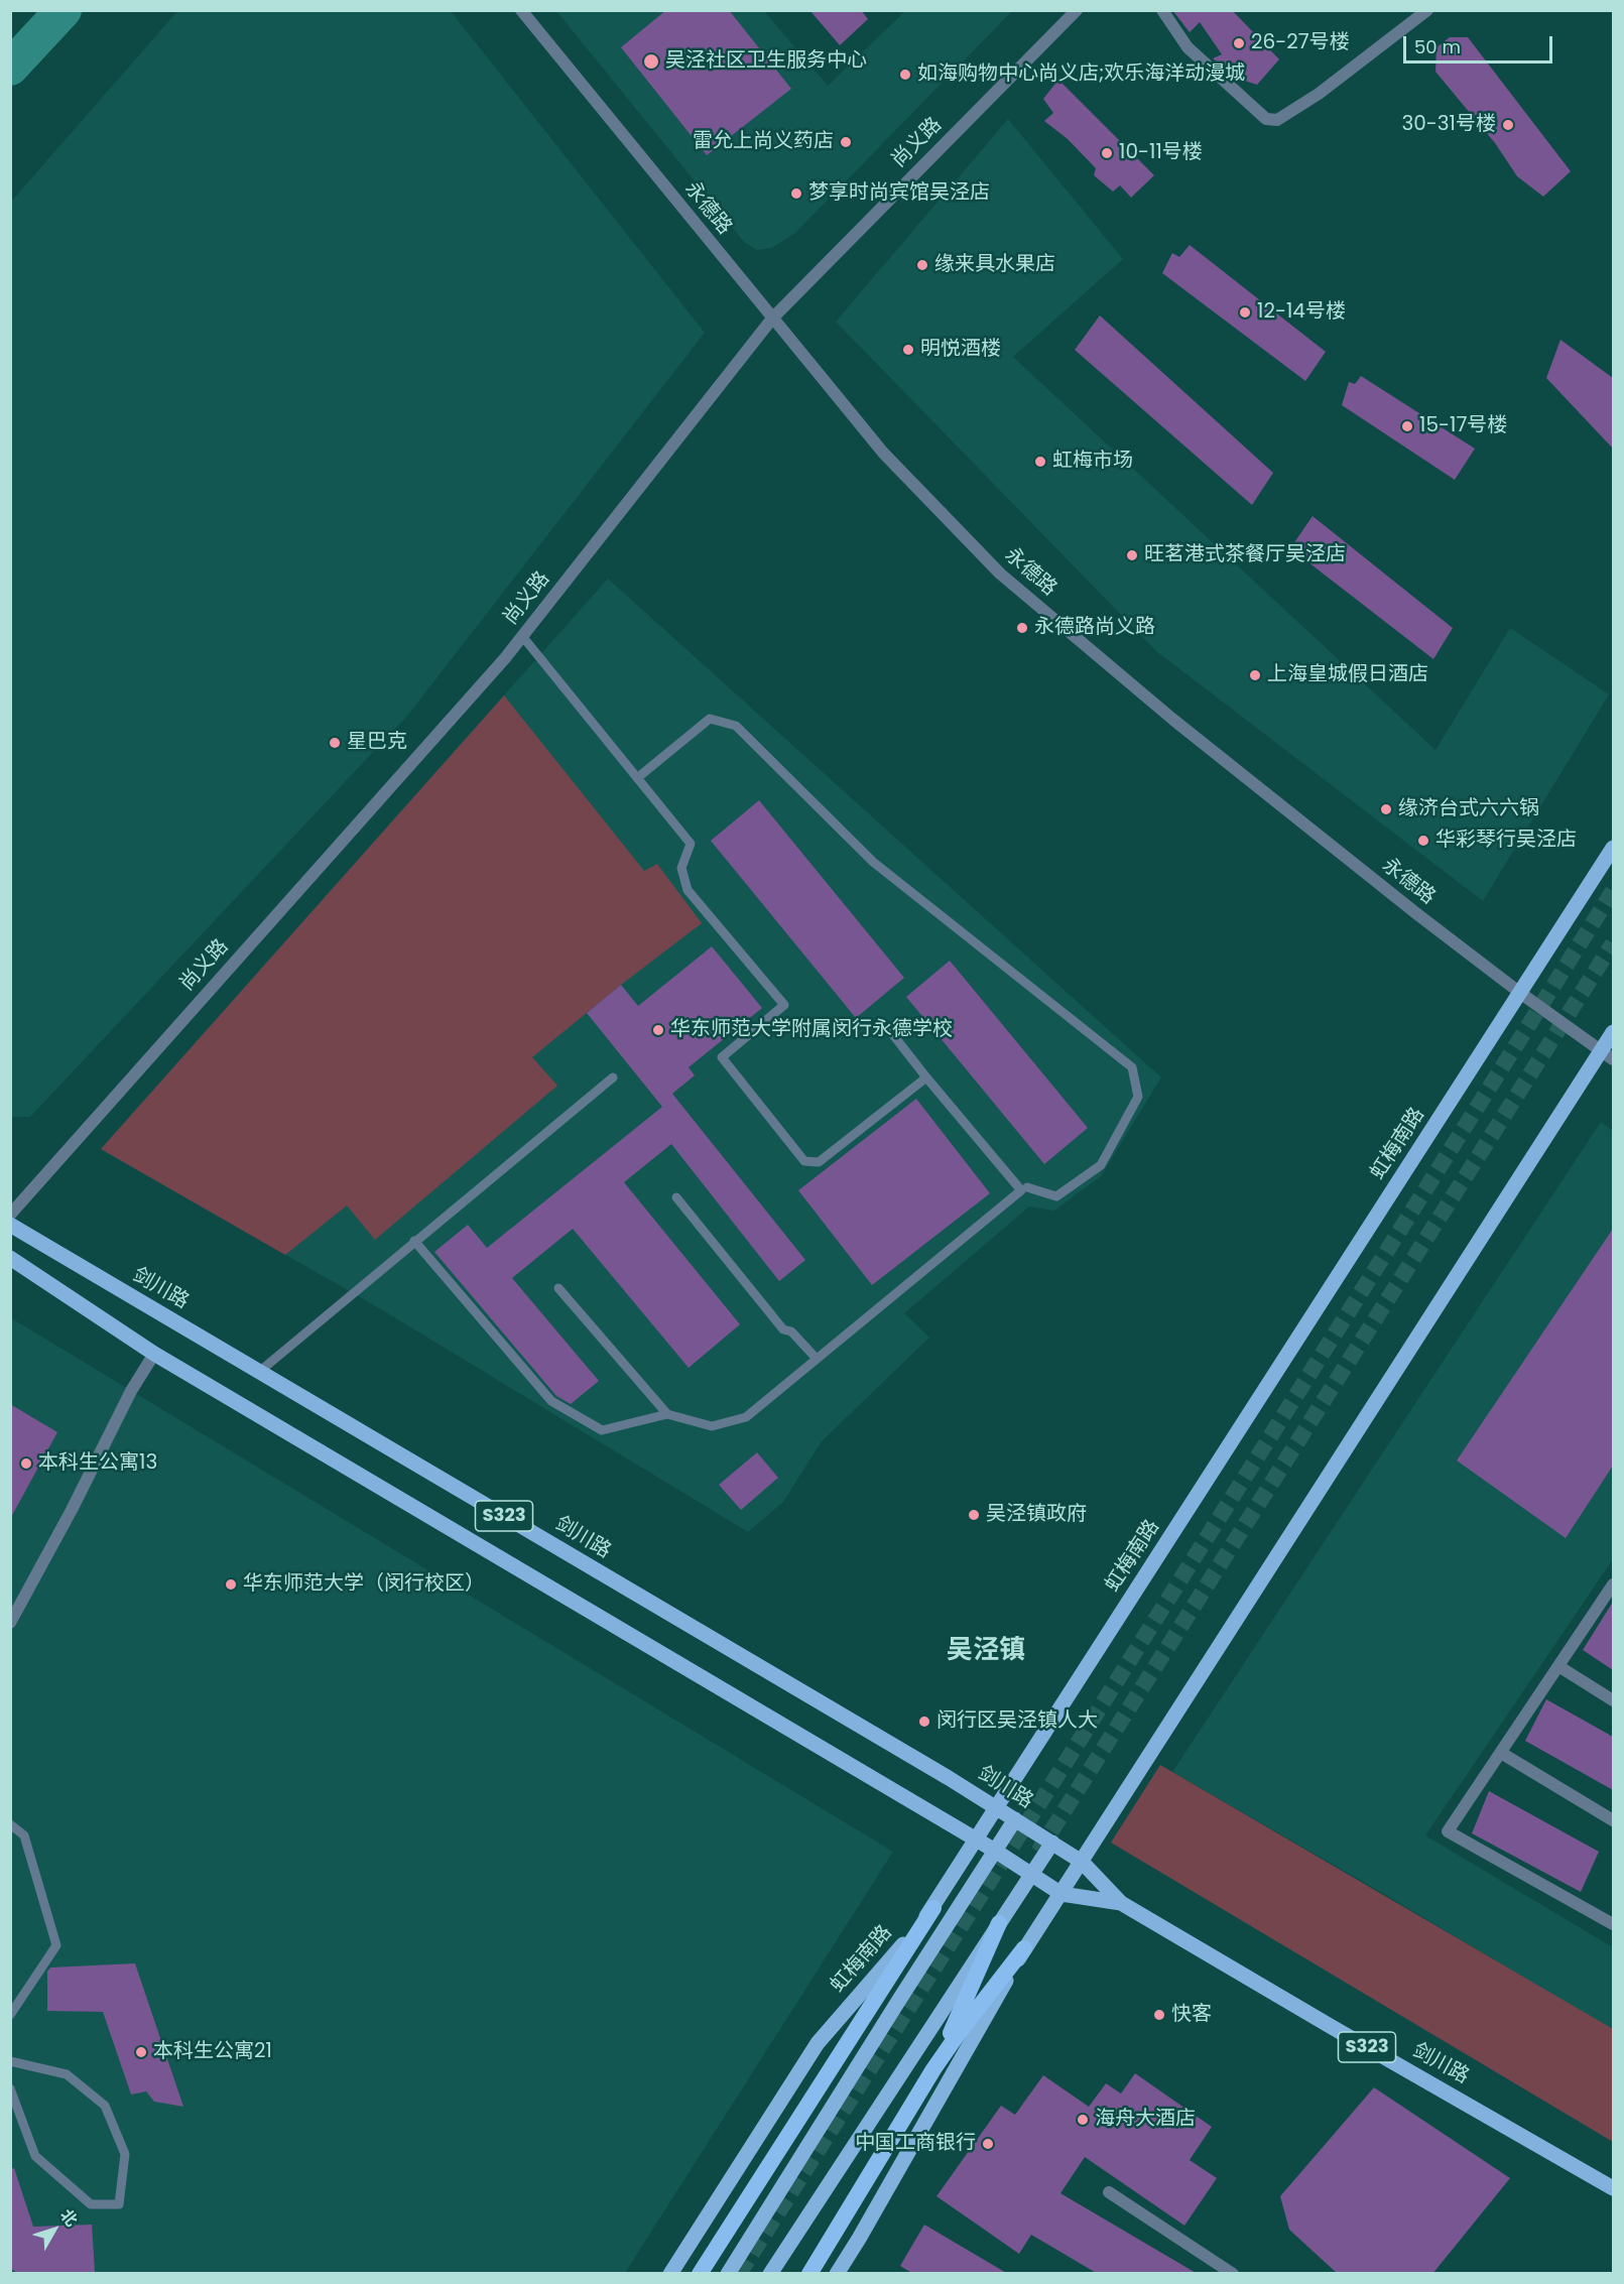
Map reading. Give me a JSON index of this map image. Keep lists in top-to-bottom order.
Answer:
{
  "streets": {
    "main road": ["虹梅南路", "剑川路", "S323"],
    "street": ["尚义路", "永德路"]
  },
  "crossings": [
    ["尚义路", "永德路"],
    ["永德路", "虹梅南路"],
    ["虹梅南路", "剑川路"]
  ],
  "districts": ["吴泾镇"],
  "places": [
    "26-27号楼",
    "吴泾社区卫生服务中心",
    "如海购物中心尚义店;欢乐海洋动漫城",
    "30-31号楼",
    "雷允上尚义药店",
    "10-11号楼",
    "梦享时尚宾馆吴泾店",
    "缘来具水果店",
    "12-14号楼",
    "明悦酒楼",
    "15-17号楼",
    "虹梅市场",
    "旺茗港式茶餐厅吴泾店",
    "永德路尚义路",
    "上海皇城假日酒店",
    "星巴克",
    "缘济台式六六锅",
    "华彩琴行吴泾店",
    "华东师范大学附属闵行永德学校",
    "本科生公寓13",
    "吴泾镇政府",
    "华东师范大学（闵行校区）",
    "闵行区吴泾镇人大",
    "快客",
    "本科生公寓21",
    "海舟大酒店",
    "中国工商银行"
  ],
  "scale_bar": "50 m",
  "north": "top right"
}
